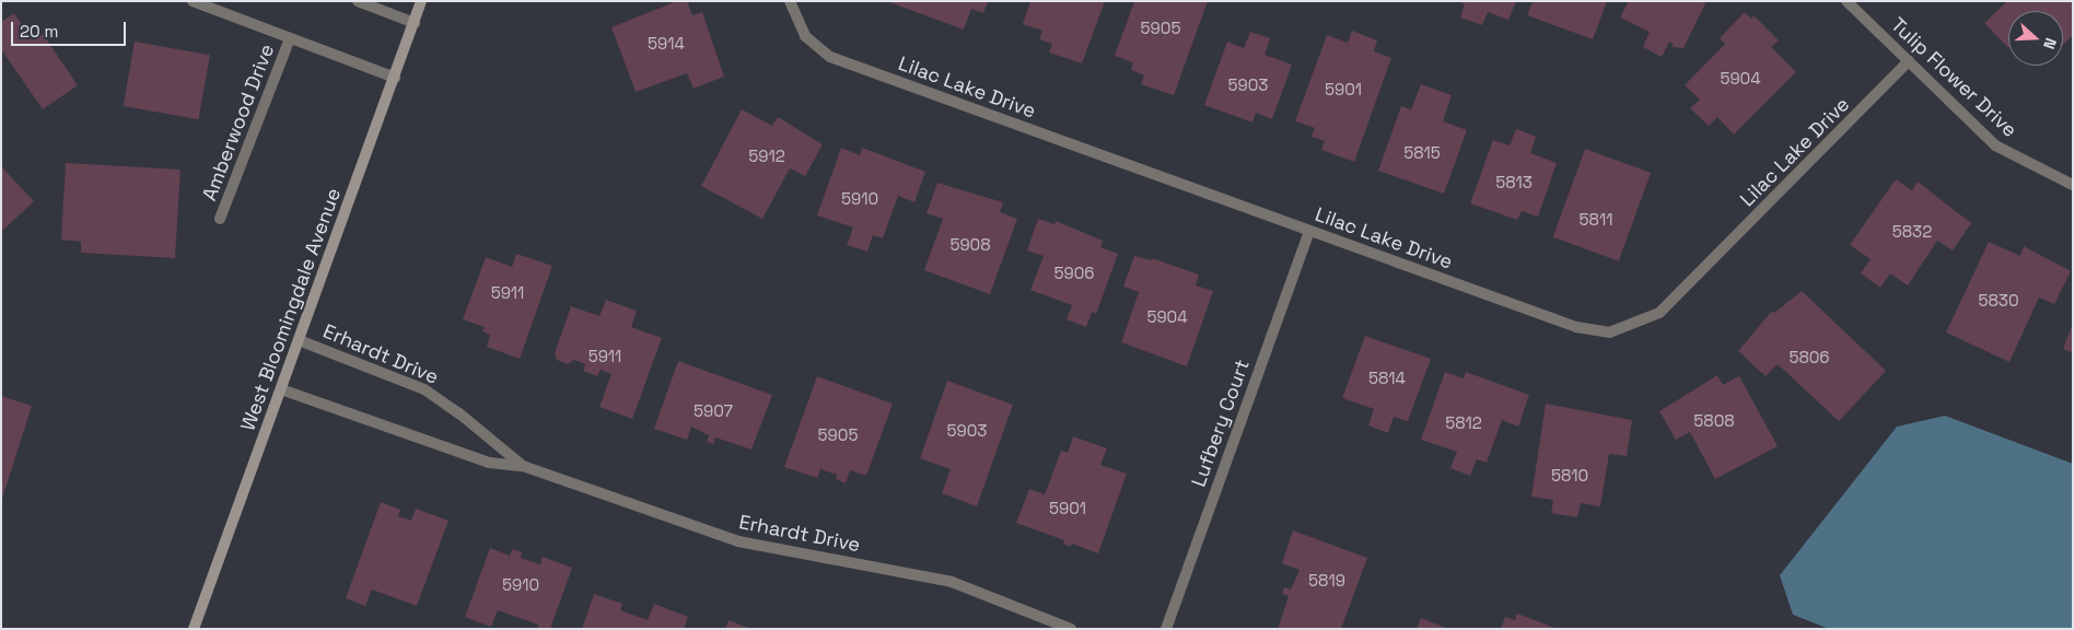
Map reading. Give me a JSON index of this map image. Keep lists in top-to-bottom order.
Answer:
{
  "streets": {
    "main road": ["West Bloomingdale Avenue"],
    "street": [
      "Tulip Flower Drive",
      "Lilac Lake Drive",
      "Amberwood Drive",
      "Erhardt Drive",
      "Lufbery Court"
    ]
  },
  "crossings": [
    ["Tulip Flower Drive", "Lilac Lake Drive"],
    ["Lilac Lake Drive", "Lufbery Court"],
    ["Amberwood Drive", "West Bloomingdale Avenue"],
    ["West Bloomingdale Avenue", "Erhardt Drive"]
  ],
  "house_numbers": [
    "5905",
    "5914",
    "5904",
    "5903",
    "5901",
    "5815",
    "5912",
    "5813",
    "5910",
    "5811",
    "5832",
    "5908",
    "5906",
    "5911",
    "5830",
    "5904",
    "5911",
    "5806",
    "5814",
    "5907",
    "5808",
    "5812",
    "5903",
    "5905",
    "5810",
    "5901",
    "5819",
    "5910"
  ],
  "scale_bar": "20 m",
  "north": "right"
}
